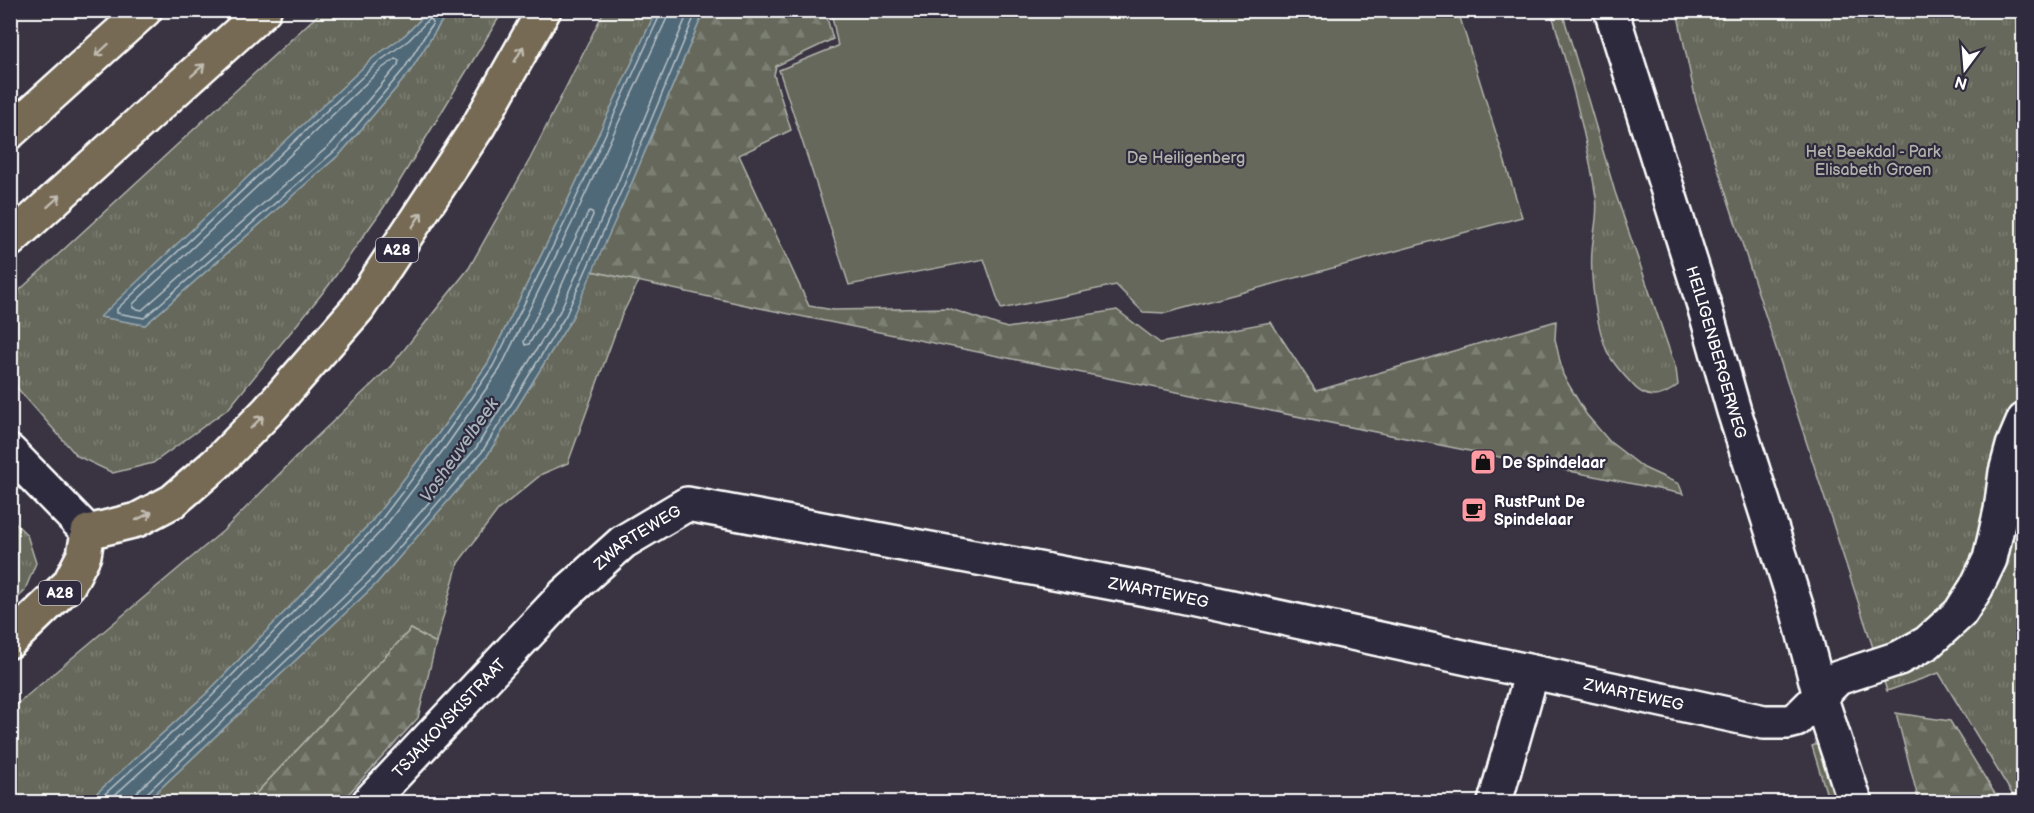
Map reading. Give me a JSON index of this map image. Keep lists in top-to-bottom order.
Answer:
{
  "streets": {
    "highway": ["A28"],
    "street": ["HEILIGENBERGERWEG", "ZWARTEWEG", "TSJAIKOVSKISTRAAT"]
  },
  "crossings": [
    ["HEILIGENBERGERWEG", "ZWARTEWEG"],
    ["ZWARTEWEG", "TSJAIKOVSKISTRAAT"]
  ],
  "water": ["Vosheuvelbeek"],
  "parks": ["Het Beekdal - Park Elisabeth Groen", "De Heiligenberg"],
  "places": {
    "shop": ["De Spindelaar"],
    "cafe": ["RustPunt De Spindelaar"]
  },
  "north": "bottom"
}
